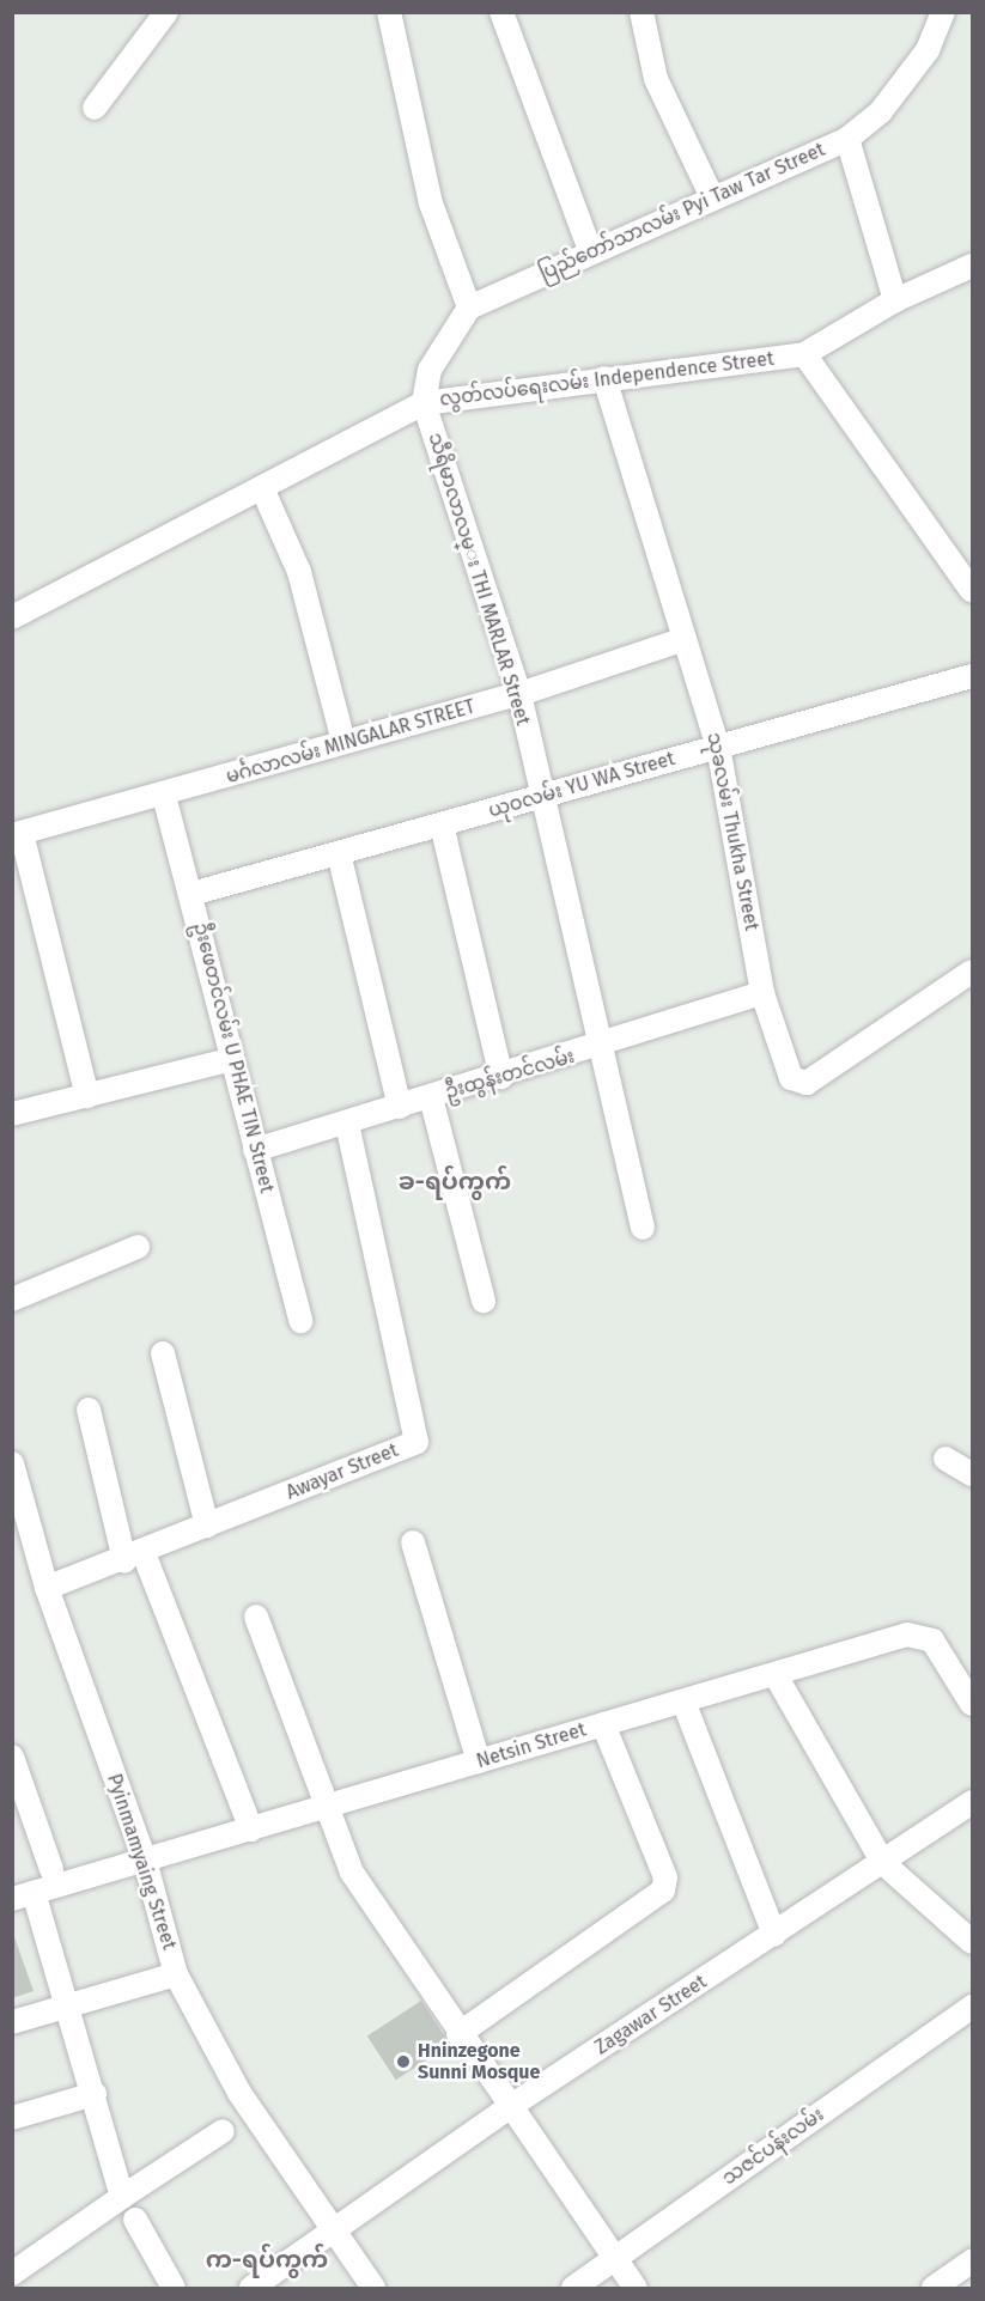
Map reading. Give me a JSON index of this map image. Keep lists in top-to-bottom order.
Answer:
{
  "streets": {
    "street": [
      "ပြည်တော်သာလမ်း Pyi Taw Tar Street",
      "လွတ်လပ်ရေးလမ်း Independence Street",
      "သီရိမာလာလမ္း THI MARLAR Street",
      "မင်္ဂလာလမ်း MINGALAR STREET",
      "ယုဝလမ်း YU WA Street",
      "သုခလမ်း Thukha Street",
      "ဦးဖေတင်လမ်း U PHAE TIN Street",
      "ဦးထွန်းတင်လမ်း",
      "Awayar Street",
      "Netsin Street",
      "Pyinmamyaing Street",
      "Zagawar Street",
      "သဇင်ပန်းလမ်း"
    ]
  },
  "crossings": [
    ["လွတ်လပ်ရေးလမ်း Independence Street", "သီရိမာလာလမ္း THI MARLAR Street"],
    ["လွတ်လပ်ရေးလမ်း Independence Street", "သုခလမ်း Thukha Street"],
    ["သီရိမာလာလမ္း THI MARLAR Street", "မင်္ဂလာလမ်း MINGALAR STREET"],
    ["သီရိမာလာလမ္း THI MARLAR Street", "ယုဝလမ်း YU WA Street"],
    ["သီရိမာလာလမ္း THI MARLAR Street", "ဦးထွန်းတင်လမ်း"],
    ["မင်္ဂလာလမ်း MINGALAR STREET", "သုခလမ်း Thukha Street"],
    ["မင်္ဂလာလမ်း MINGALAR STREET", "ဦးဖေတင်လမ်း U PHAE TIN Street"],
    ["ယုဝလမ်း YU WA Street", "သုခလမ်း Thukha Street"],
    ["ယုဝလမ်း YU WA Street", "ဦးဖေတင်လမ်း U PHAE TIN Street"],
    ["သုခလမ်း Thukha Street", "ဦးထွန်းတင်လမ်း"],
    ["ဦးဖေတင်လမ်း U PHAE TIN Street", "ဦးထွန်းတင်လမ်း"],
    ["ဦးထွန်းတင်လမ်း", "Awayar Street"],
    ["Awayar Street", "Pyinmamyaing Street"],
    ["Netsin Street", "Pyinmamyaing Street"],
    ["Pyinmamyaing Street", "Zagawar Street"]
  ],
  "districts": ["ခ-ရပ်ကွက်", "က-ရပ်ကွက်"],
  "places": ["Hninzegone Sunni Mosque"]
}
